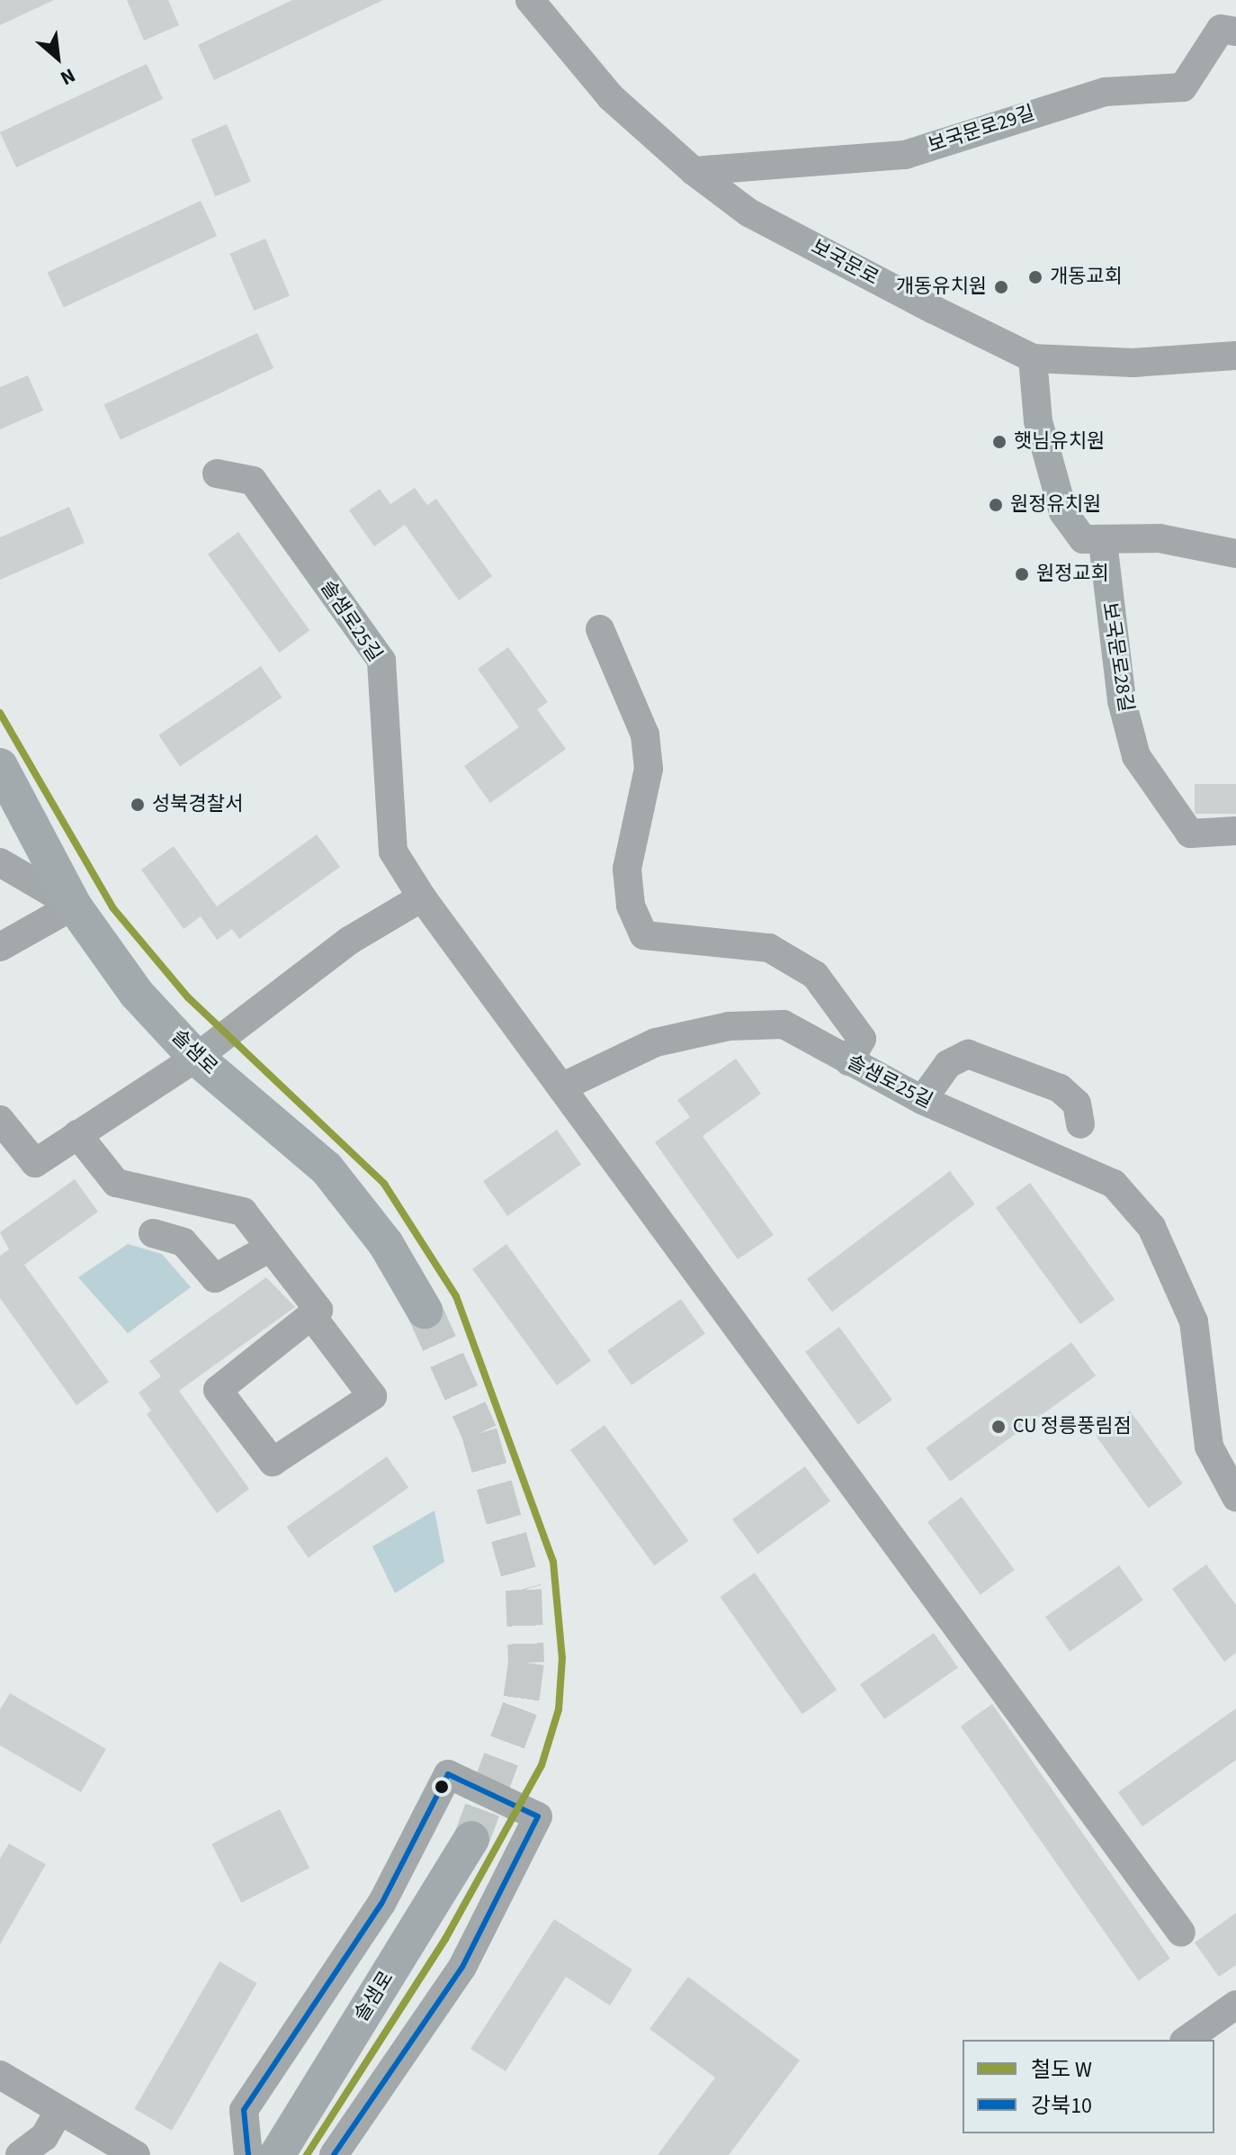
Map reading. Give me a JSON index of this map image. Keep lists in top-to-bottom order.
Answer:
{
  "streets": {
    "main road": ["솔샘로"],
    "street": [
      "보국문로29길",
      "보국문로",
      "솔샘로25길",
      "보국문로28길"
    ]
  },
  "crossings": [
    ["보국문로29길", "보국문로"]
  ],
  "places": [
    "개동교회",
    "개동유치원",
    "햇님유치원",
    "원정유치원",
    "원정교회",
    "성북경찰서",
    "CU 정릉풍림점"
  ],
  "lines": ["rail line W", "transit line 강북10"],
  "legend": ["철도 W", "강북10"],
  "north": "bottom right"
}
